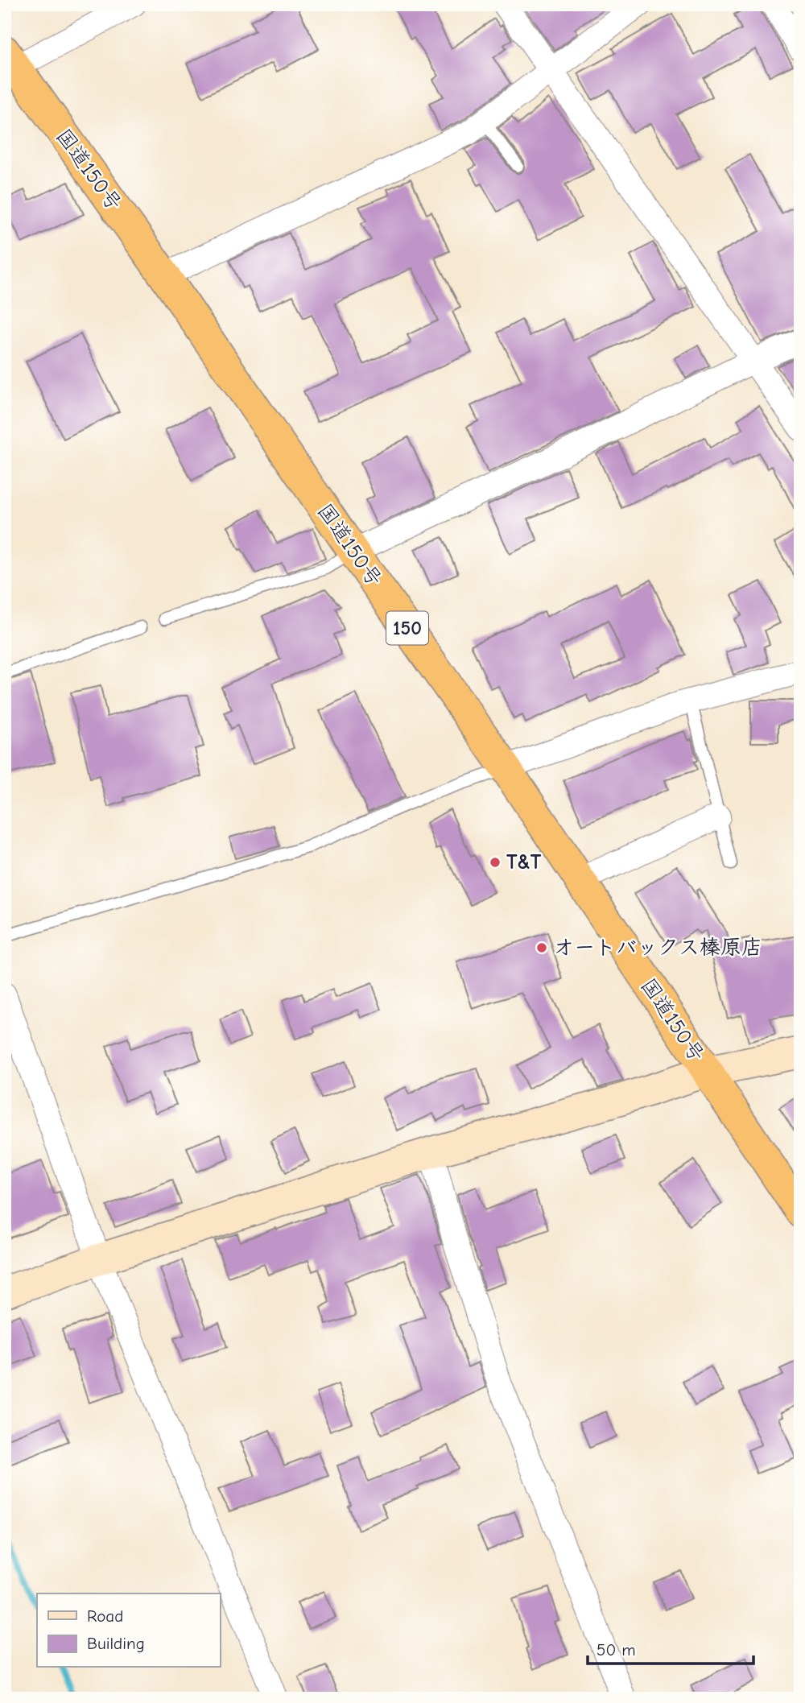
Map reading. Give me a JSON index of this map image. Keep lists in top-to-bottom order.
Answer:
{
  "streets": {
    "highway": ["国道150号", "150"]
  },
  "places": ["T&T", "オートバックス榛原店"],
  "legend": ["Road", "Building"],
  "scale_bar": "50 m"
}
